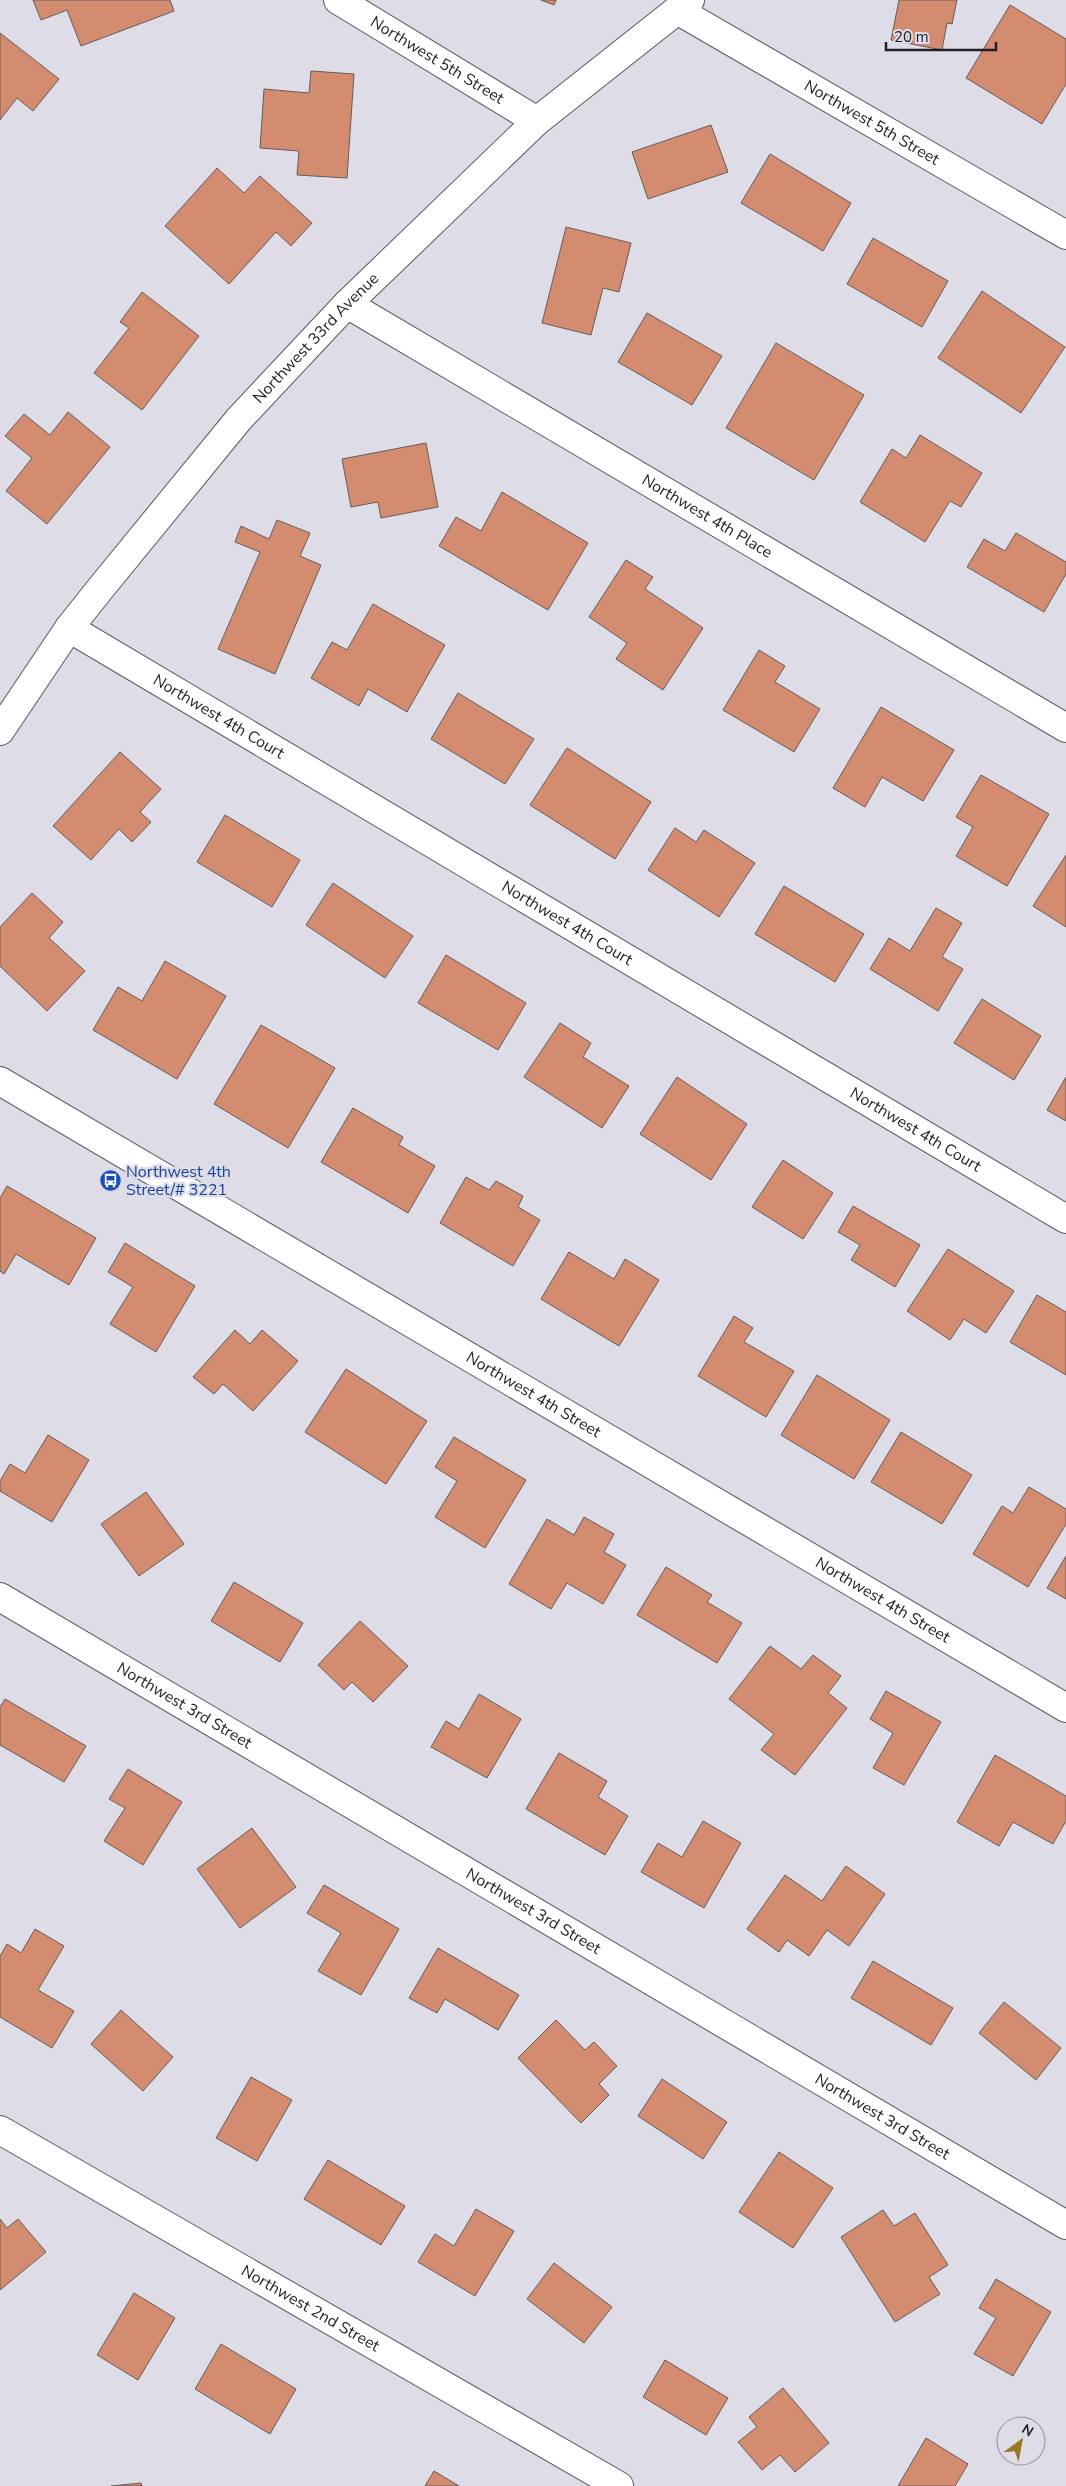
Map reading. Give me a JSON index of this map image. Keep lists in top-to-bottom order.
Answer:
{
  "streets": {
    "street": [
      "Northwest 5th Street",
      "Northwest 33rd Avenue",
      "Northwest 4th Place",
      "Northwest 4th Court",
      "Northwest 4th Street",
      "Northwest 3rd Street",
      "Northwest 2nd Street"
    ]
  },
  "crossings": [
    ["Northwest 5th Street", "Northwest 33rd Avenue"],
    ["Northwest 33rd Avenue", "Northwest 4th Place"],
    ["Northwest 33rd Avenue", "Northwest 4th Court"]
  ],
  "places": {
    "bus stop": ["Northwest 4th Street/# 3221"]
  },
  "scale_bar": "20 m",
  "north": "top right"
}
